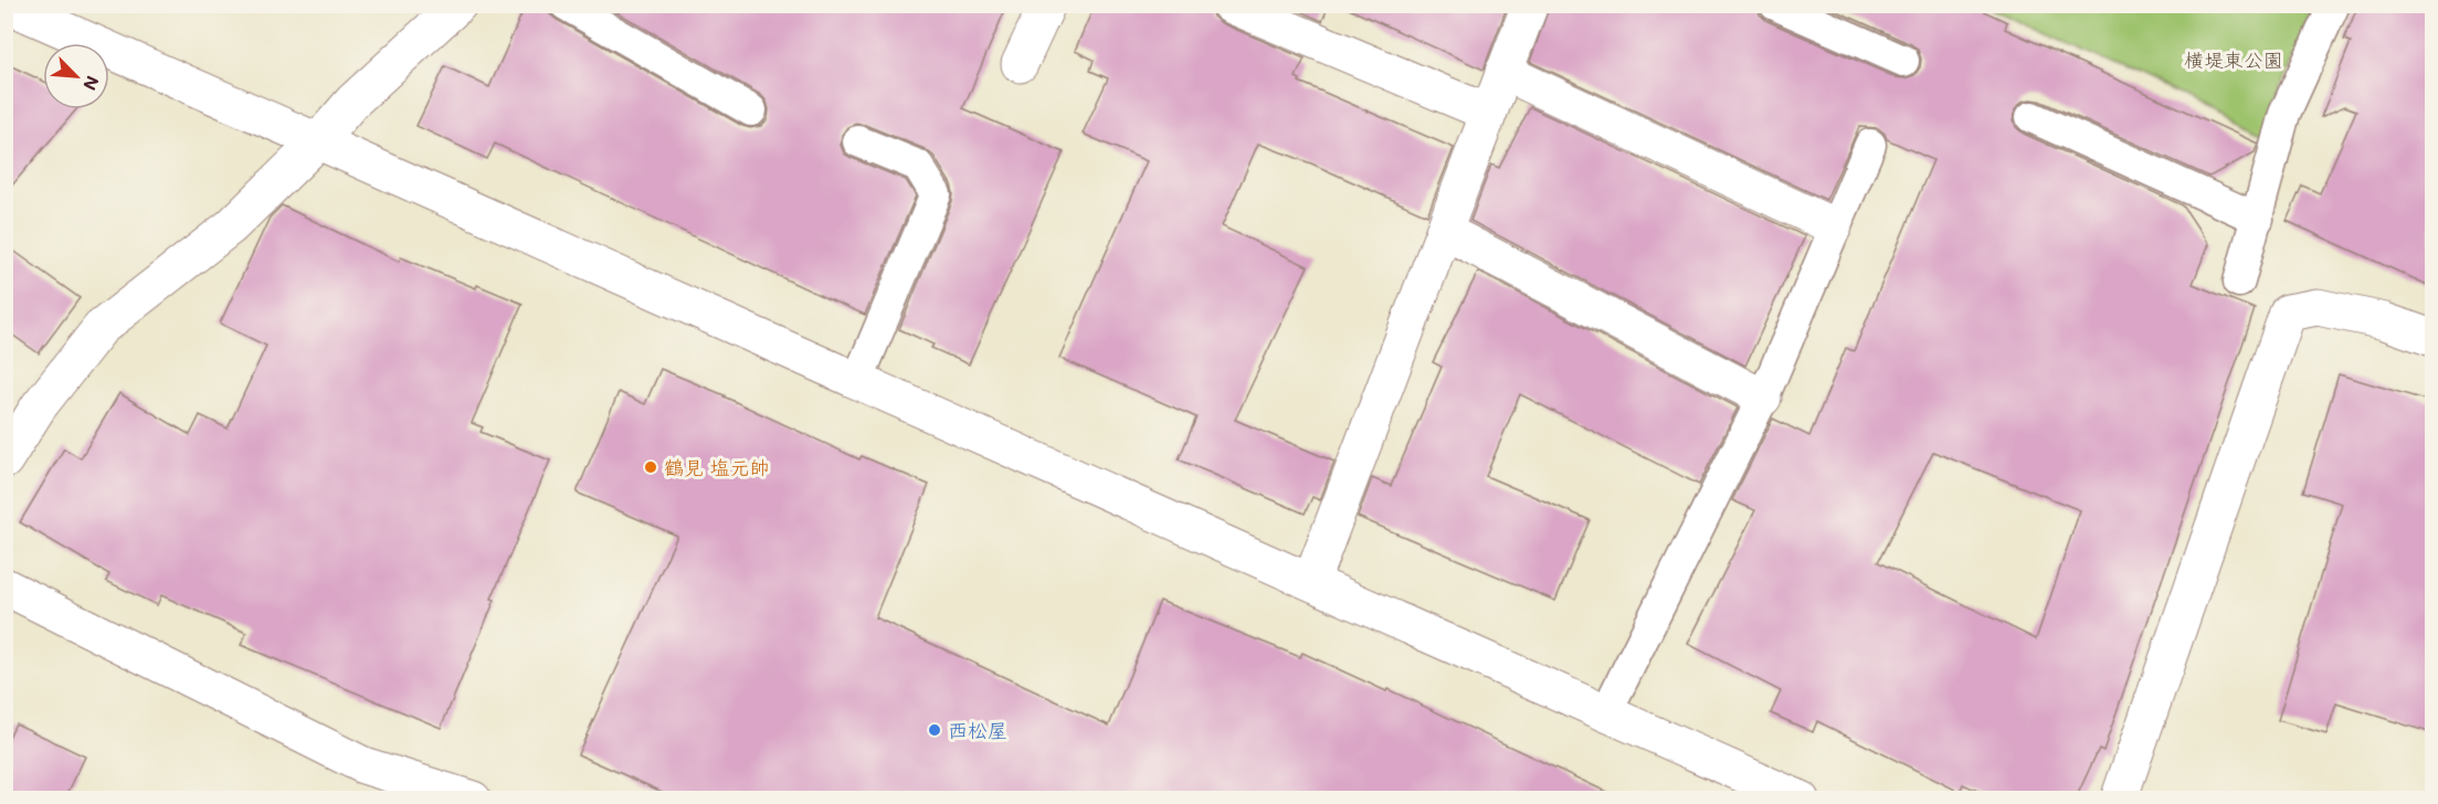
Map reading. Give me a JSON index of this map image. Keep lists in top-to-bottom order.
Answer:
{
  "parks": ["横堤東公園"],
  "places": ["鶴見 塩元帥", "西松屋"],
  "north": "bottom right"
}
